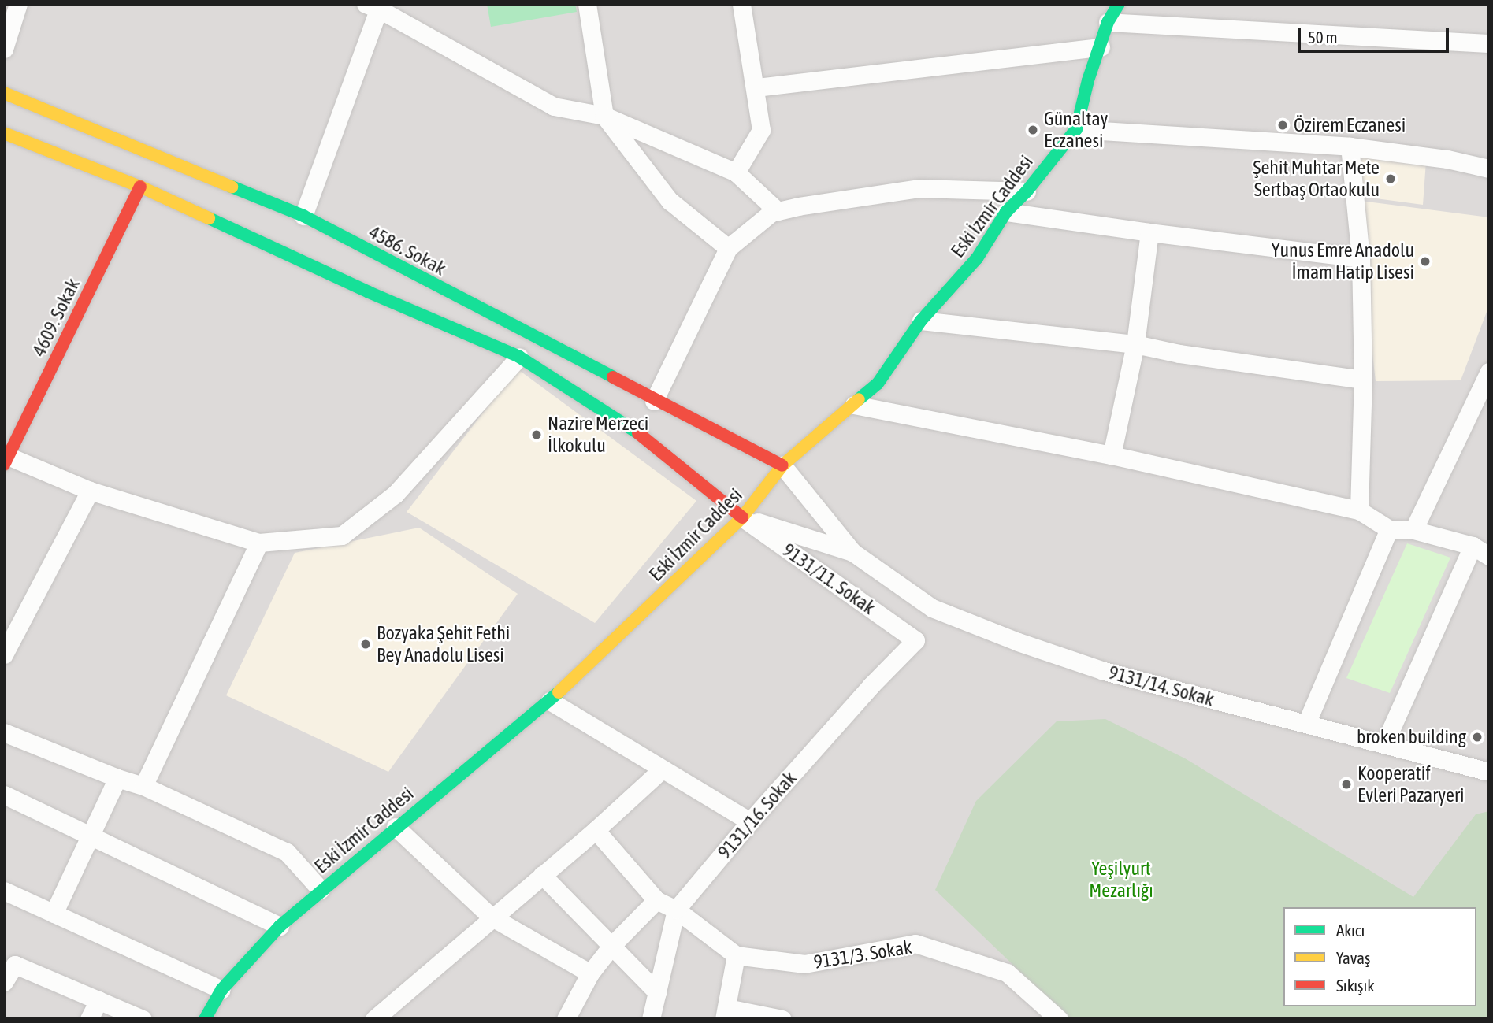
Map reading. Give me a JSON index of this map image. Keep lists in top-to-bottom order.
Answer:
{
  "streets": {
    "main road": ["Eski İzmir Caddesi", "4586. Sokak", "4609. Sokak"],
    "street": [
      "9131/11. Sokak",
      "9131/14. Sokak",
      "9131/16. Sokak",
      "9131/3. Sokak"
    ]
  },
  "crossings": [
    ["Eski İzmir Caddesi", "4586. Sokak"],
    ["Eski İzmir Caddesi", "9131/11. Sokak"],
    ["Eski İzmir Caddesi", "9131/14. Sokak"],
    ["4586. Sokak", "9131/14. Sokak"],
    ["9131/11. Sokak", "9131/14. Sokak"],
    ["9131/11. Sokak", "9131/16. Sokak"]
  ],
  "parks": ["Yeşilyurt Mezarlığı"],
  "places": [
    "Özirem Eczanesi",
    "Günaltay Eczanesi",
    "Şehit Muhtar Mete Sertbaş Ortaokulu",
    "Yunus Emre Anadolu İmam Hatip Lisesi",
    "Nazire Merzeci İlkokulu",
    "Bozyaka Şehit Fethi Bey Anadolu Lisesi",
    "broken building",
    "Kooperatif Evleri Pazaryeri"
  ],
  "legend": ["Akıcı", "Yavaş", "Sıkışık"],
  "scale_bar": "50 m"
}
